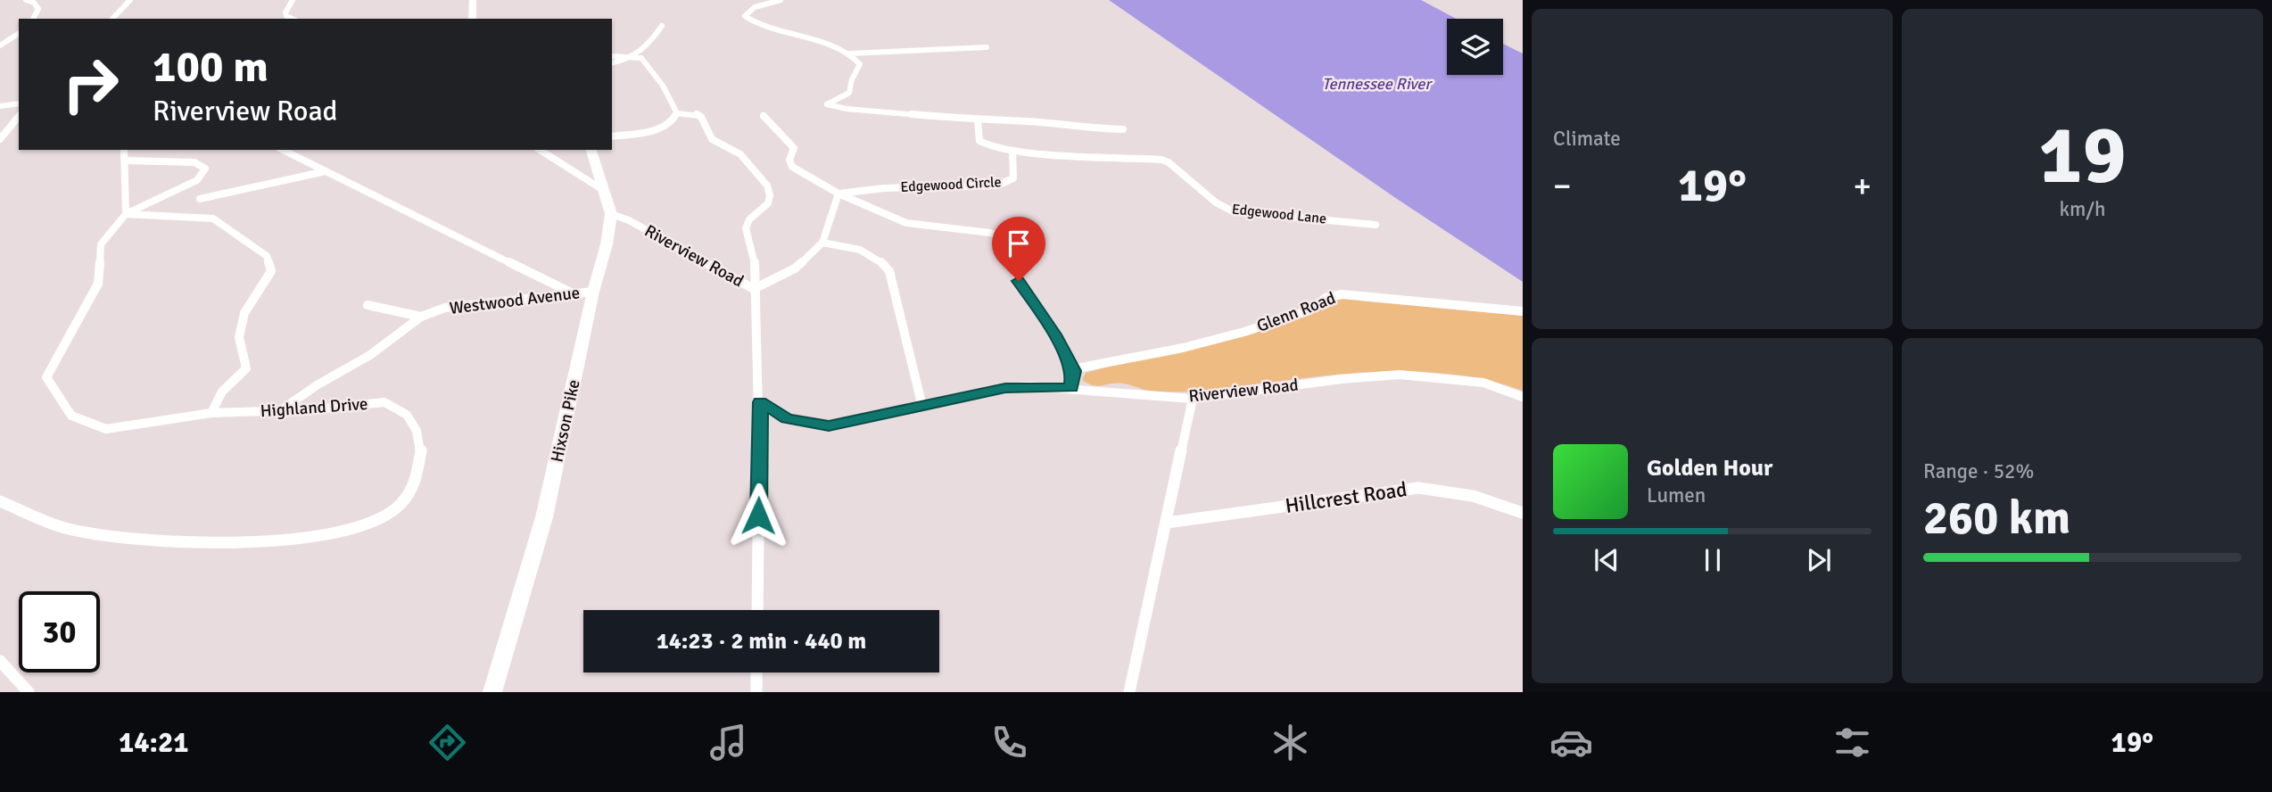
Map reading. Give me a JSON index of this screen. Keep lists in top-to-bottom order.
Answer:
{
  "streets": {
    "main road": ["Hixson Pike"],
    "street": [
      "Edgewood Circle",
      "Edgewood Lane",
      "Riverview Road",
      "Westwood Avenue",
      "Glenn Road",
      "Highland Drive",
      "Hillcrest Road"
    ]
  },
  "crossings": [
    ["Edgewood Circle", "Edgewood Lane"],
    ["Riverview Road", "Hixson Pike"],
    ["Westwood Avenue", "Highland Drive"],
    ["Westwood Avenue", "Hixson Pike"]
  ],
  "water": ["Tennessee River"],
  "page": {
    "tile": [
      "Climate",
      ["19", "km/h"],
      ["Range · 52%", "260 km"]
    ],
    "turn": ["100 m", "Riverview Road"],
    "heat": ["−", "19°", "+"],
    "song": ["Golden Hour", "Lumen"],
    "limit": "30",
    "trip": "14:23 · 2 min · 440 m",
    "tabs": ["14:21", "19°"]
  }
}
